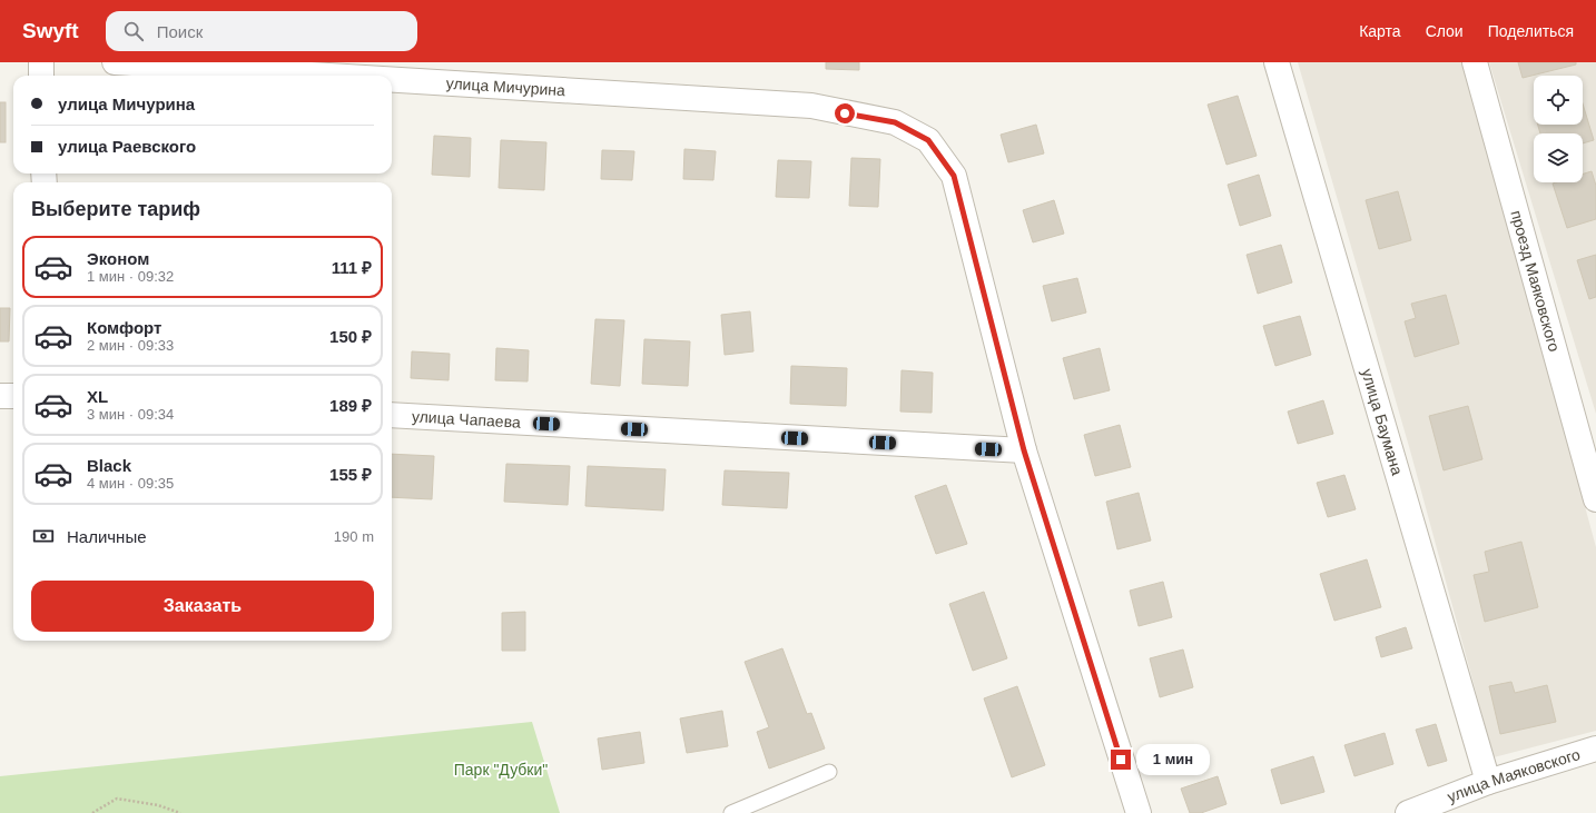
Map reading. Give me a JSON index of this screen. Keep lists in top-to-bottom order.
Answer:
{
  "streets": {
    "street": [
      "улица Мичурина",
      "проезд Маяковского",
      "улица Чапаева",
      "улица Баумана",
      "улица Маяковского"
    ]
  },
  "crossings": [
    ["улица Мичурина", "улица Чапаева"],
    ["улица Баумана", "улица Маяковского"]
  ],
  "parks": ["Парк \"Дубки\""],
  "page": {
    "header": "Swyft",
    "search": "Поиск",
    "nav": ["Карта", "Слои", "Поделиться"],
    "banner": ["улица Мичурина", "улица Раевского"],
    "heading": "Выберите тариф",
    "list": [
      {
        "name": "Эконом",
        "note": "1 мин · 09:32",
        "value": "111 ₽"
      },
      {
        "name": "Комфорт",
        "note": "2 мин · 09:33",
        "value": "150 ₽"
      },
      {
        "name": "XL",
        "note": "3 мин · 09:34",
        "value": "189 ₽"
      },
      {
        "name": "Black",
        "note": "4 мин · 09:35",
        "value": "155 ₽"
      }
    ],
    "pay": ["Наличные", "190 m"],
    "buttons": "Заказать",
    "bubble": "1 мин"
  }
}
